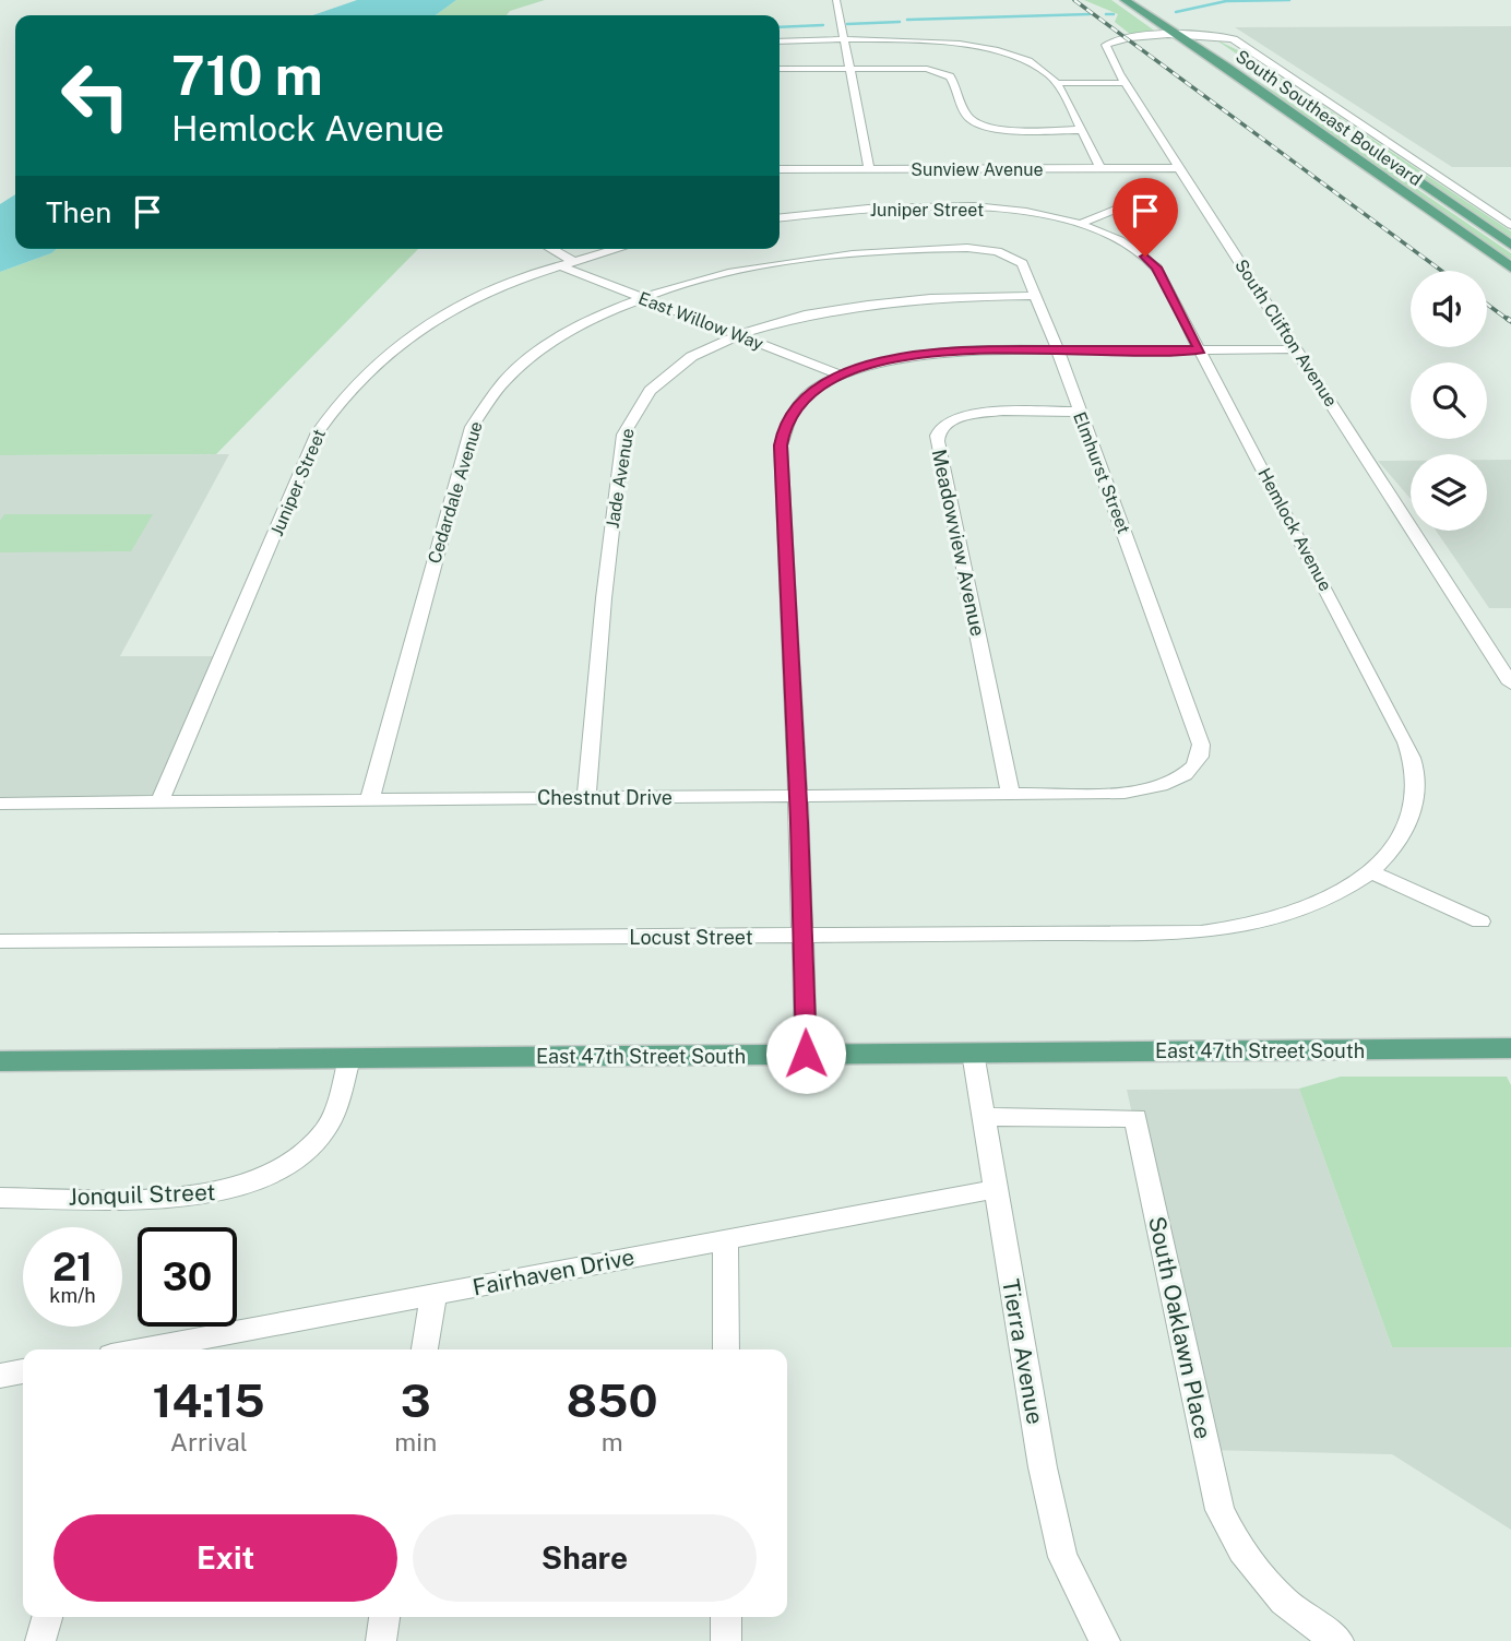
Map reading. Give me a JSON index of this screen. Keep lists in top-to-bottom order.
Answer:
{
  "streets": {
    "main road": ["South Southeast Boulevard", "East 47th Street South"],
    "street": [
      "Sunview Avenue",
      "Juniper Street",
      "East Willow Way",
      "South Clifton Avenue",
      "Elmhurst Street",
      "Jade Avenue",
      "Cedardale Avenue",
      "Hemlock Avenue",
      "Meadowview Avenue",
      "Chestnut Drive",
      "Locust Street",
      "Jonquil Street",
      "Fairhaven Drive",
      "South Oaklawn Place",
      "Tierra Avenue"
    ]
  },
  "crossings": [
    ["South Southeast Boulevard", "South Clifton Avenue"],
    ["Sunview Avenue", "South Clifton Avenue"],
    ["Juniper Street", "East Willow Way"],
    ["Juniper Street", "Hemlock Avenue"],
    ["Juniper Street", "Chestnut Drive"],
    ["East Willow Way", "Jade Avenue"],
    ["East Willow Way", "Cedardale Avenue"],
    ["Elmhurst Street", "Jade Avenue"],
    ["Elmhurst Street", "Cedardale Avenue"],
    ["Elmhurst Street", "Meadowview Avenue"],
    ["Elmhurst Street", "Chestnut Drive"],
    ["Jade Avenue", "Chestnut Drive"],
    ["Cedardale Avenue", "Chestnut Drive"],
    ["Hemlock Avenue", "Locust Street"],
    ["Meadowview Avenue", "Chestnut Drive"],
    ["East 47th Street South", "Jonquil Street"],
    ["East 47th Street South", "Tierra Avenue"],
    ["Fairhaven Drive", "Tierra Avenue"],
    ["South Oaklawn Place", "Tierra Avenue"]
  ],
  "page": {
    "turn": ["710 m", "Hemlock Avenue"],
    "then": "Then",
    "speed": "21 km/h",
    "limit": "30",
    "eta": [
      "14:15",
      "Arrival",
      "3",
      "min",
      "850",
      "m"
    ],
    "buttons": ["Exit", "Share"]
  }
}
